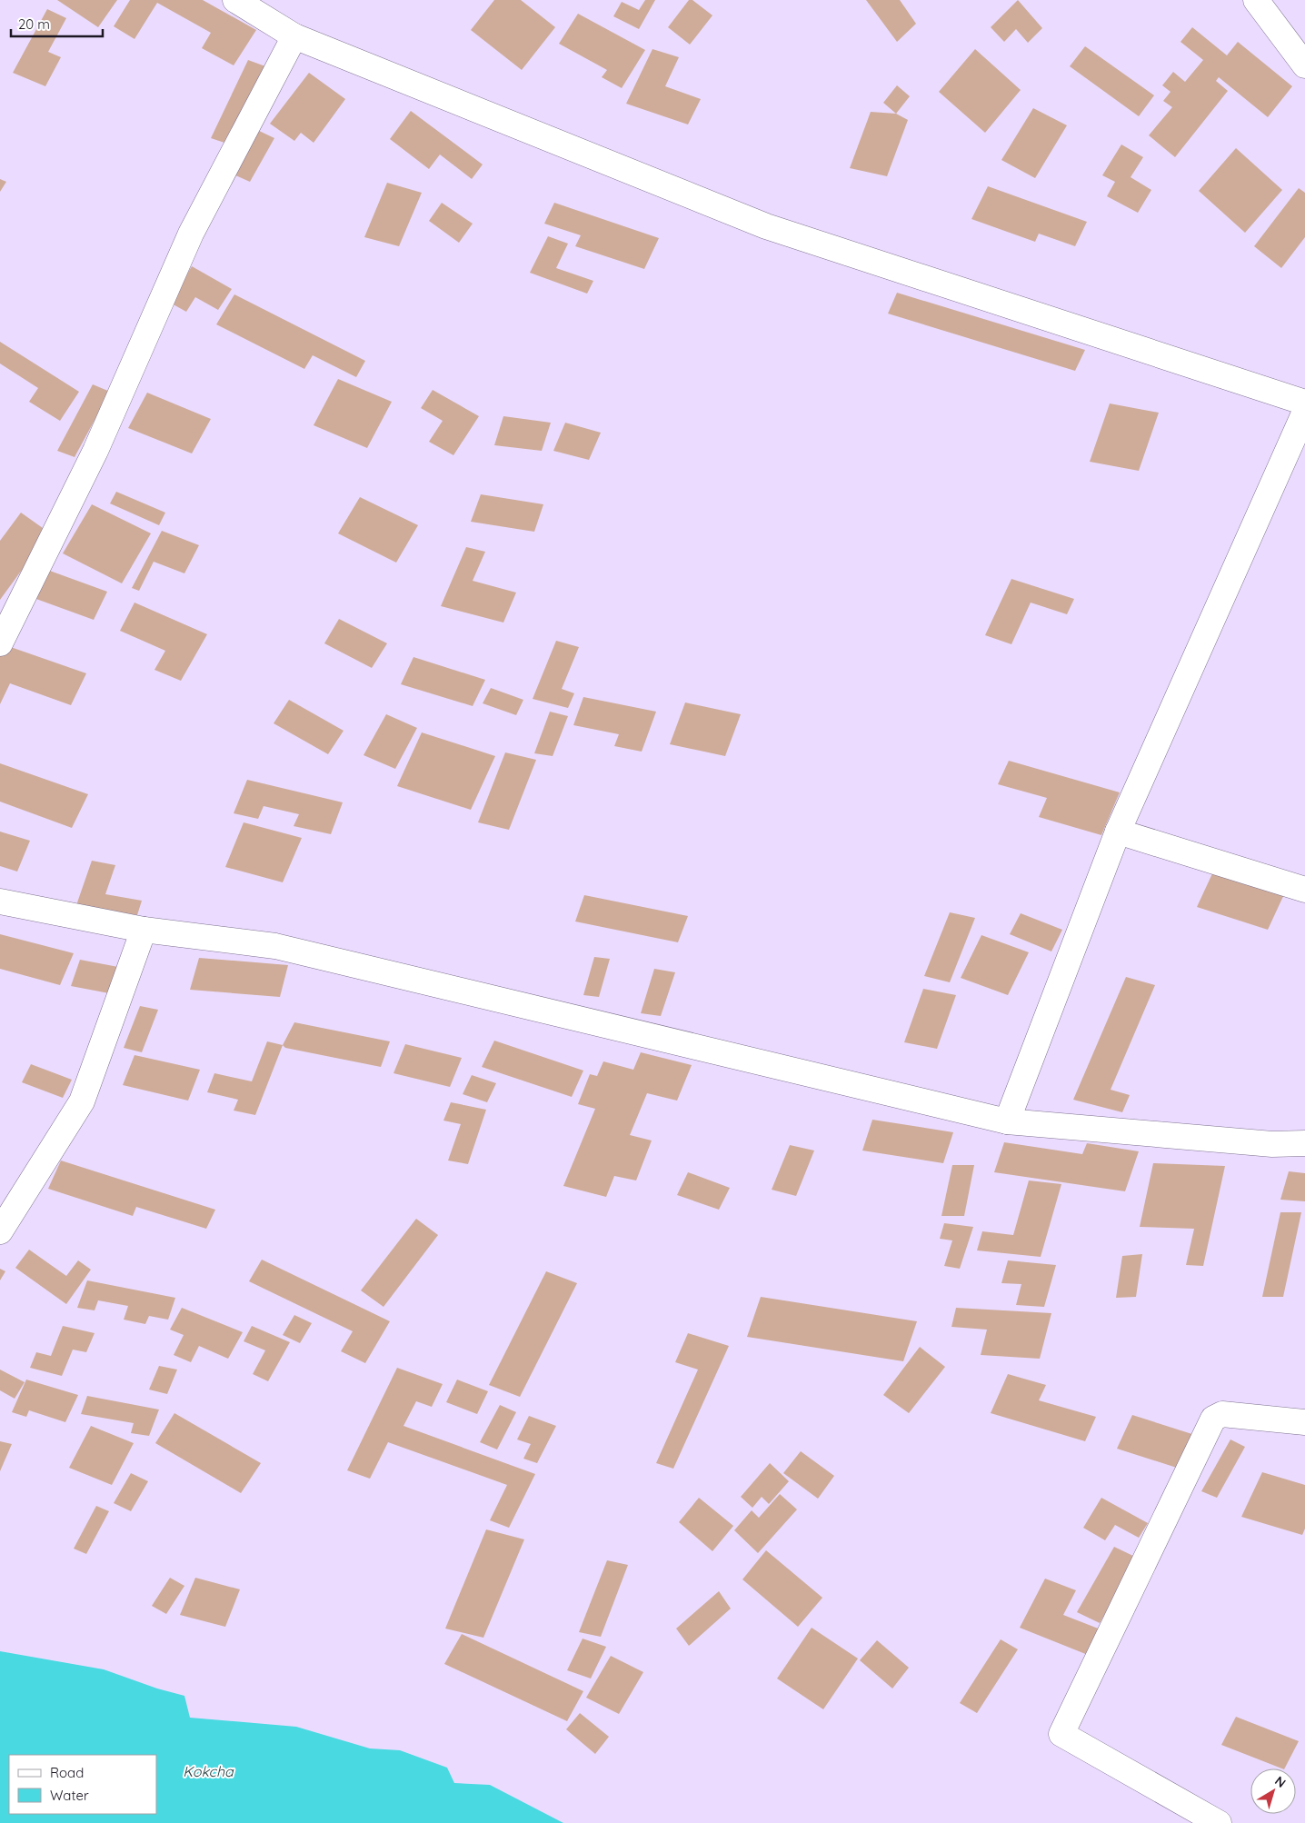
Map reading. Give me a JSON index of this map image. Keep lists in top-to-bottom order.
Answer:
{
  "water": ["Kokcha"],
  "legend": ["Road", "Water"],
  "scale_bar": "20 m",
  "north": "top right"
}
